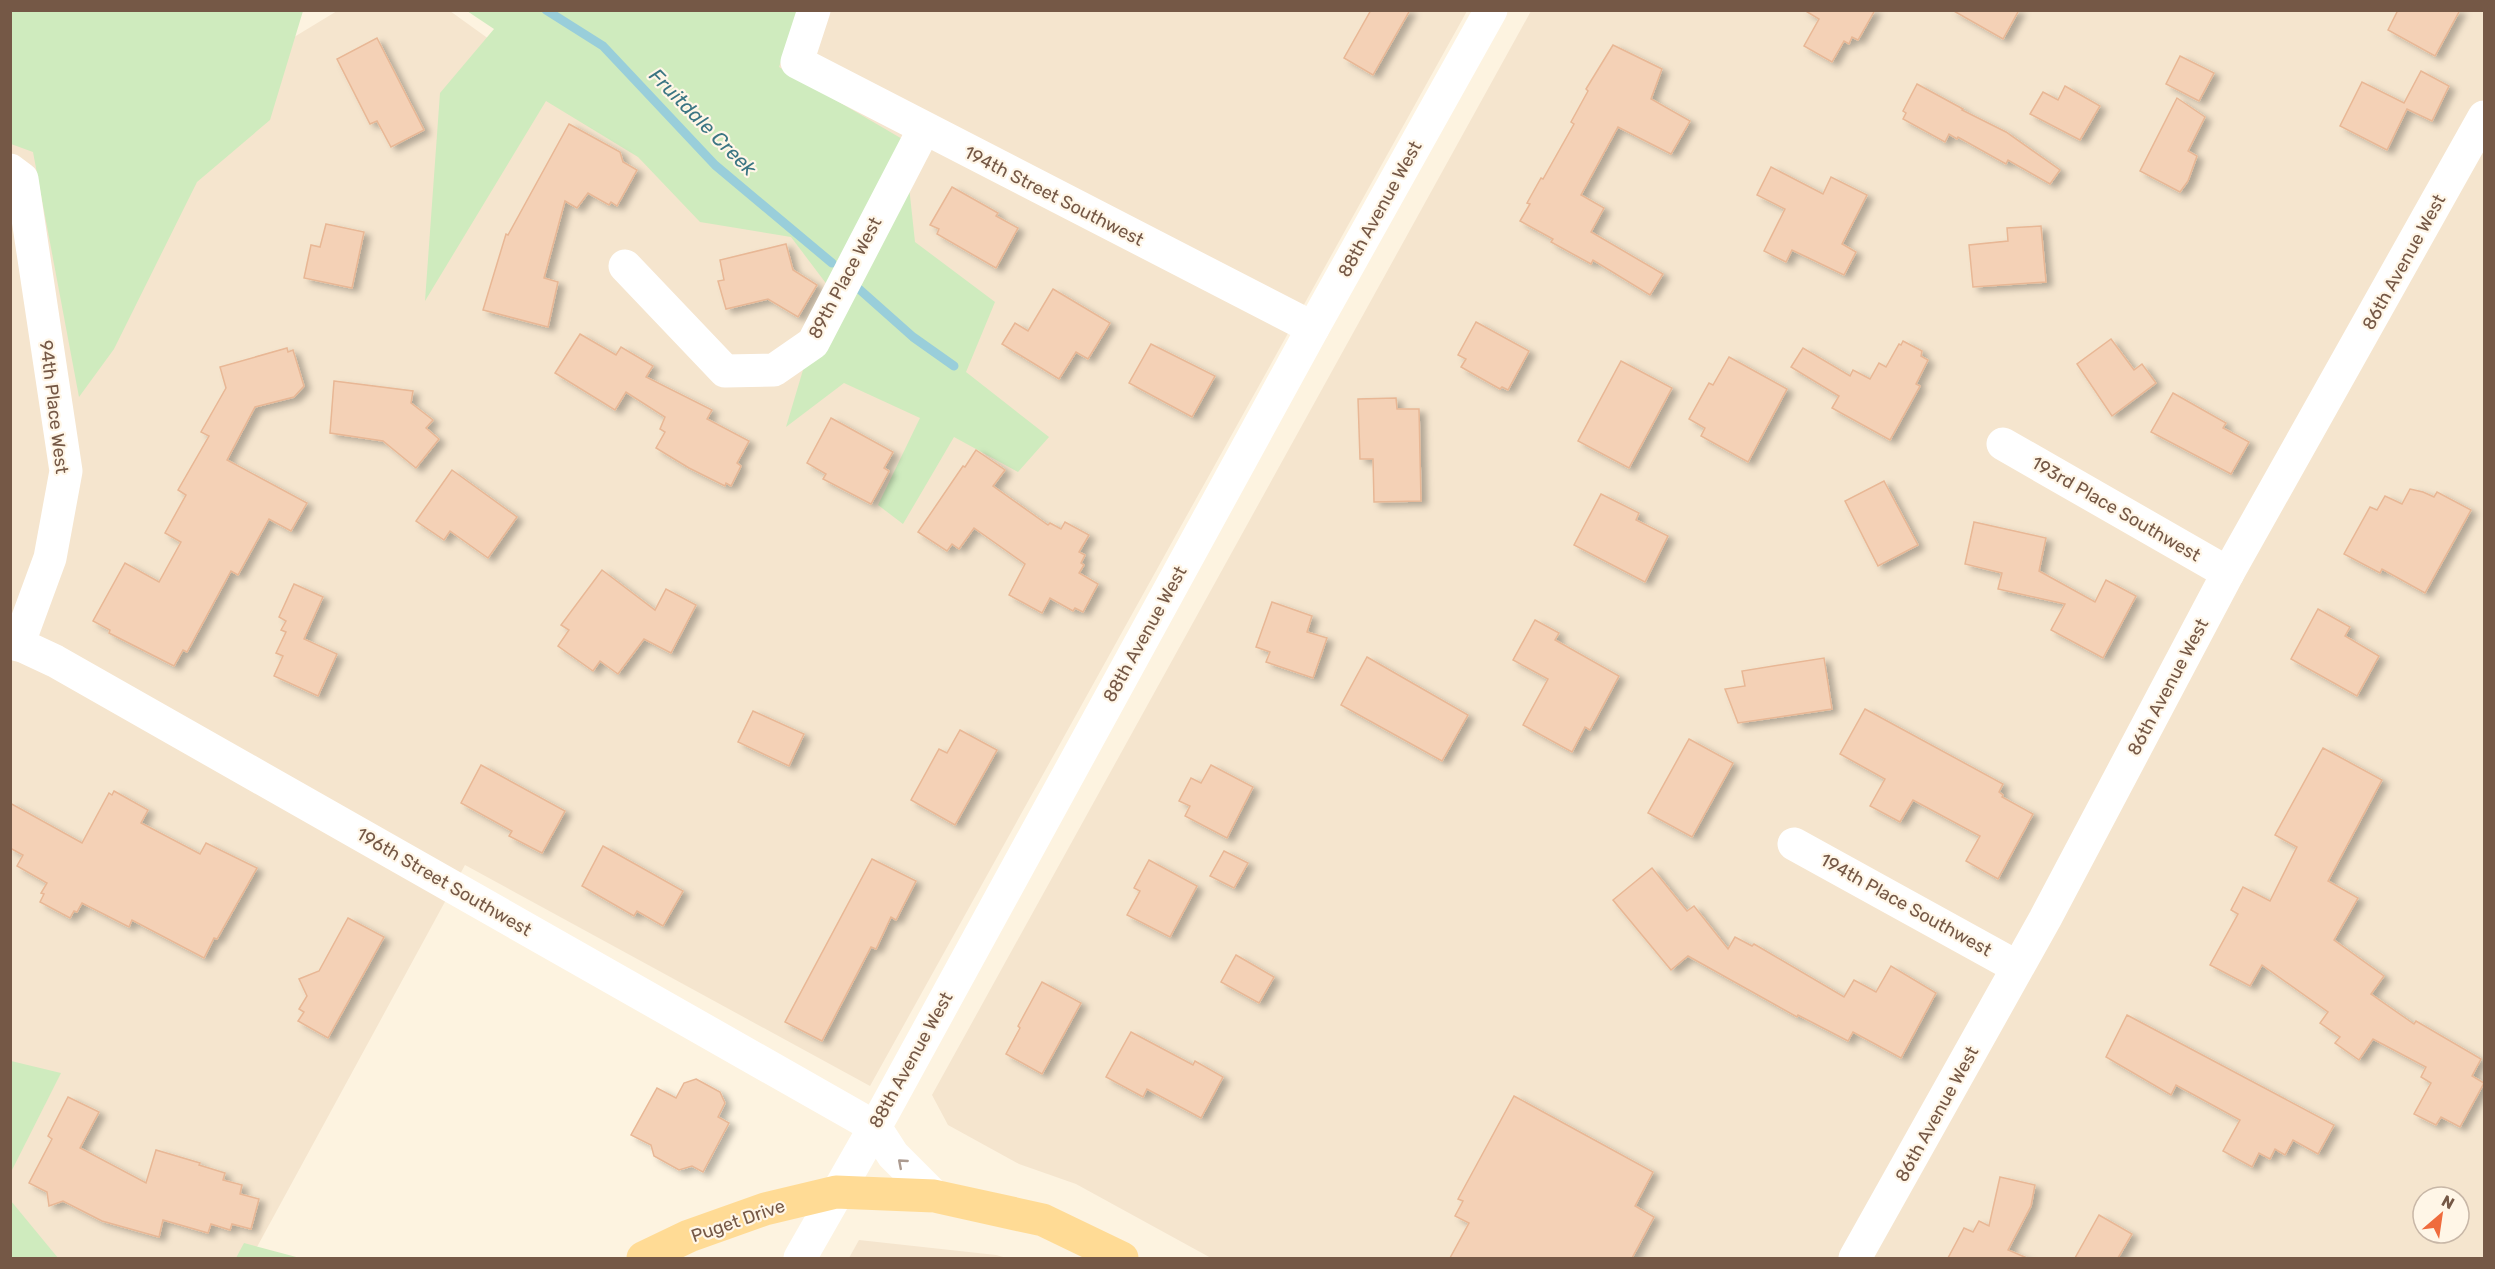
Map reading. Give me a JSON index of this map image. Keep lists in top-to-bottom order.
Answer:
{
  "streets": {
    "main road": ["Puget Drive"],
    "street": [
      "194th Street Southwest",
      "88th Avenue West",
      "86th Avenue West",
      "89th Place West",
      "94th Place West",
      "193rd Place Southwest",
      "196th Street Southwest",
      "194th Place Southwest"
    ]
  },
  "crossings": [
    ["194th Street Southwest", "88th Avenue West"],
    ["194th Street Southwest", "89th Place West"],
    ["88th Avenue West", "196th Street Southwest"],
    ["88th Avenue West", "Puget Drive"],
    ["86th Avenue West", "193rd Place Southwest"],
    ["86th Avenue West", "194th Place Southwest"],
    ["94th Place West", "196th Street Southwest"]
  ],
  "water": ["Fruitdale Creek"],
  "north": "top right"
}
